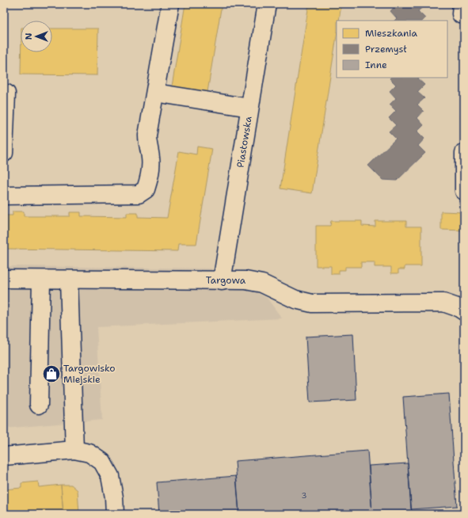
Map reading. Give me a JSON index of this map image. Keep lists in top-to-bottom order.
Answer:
{
  "streets": {
    "street": ["Piastowska", "Targowa"]
  },
  "crossings": [
    ["Piastowska", "Targowa"]
  ],
  "places": {
    "shop": ["Targowisko Miejskie"]
  },
  "house_numbers": ["3"],
  "legend": ["Mieszkania", "Przemysł", "Inne"],
  "north": "left"
}
